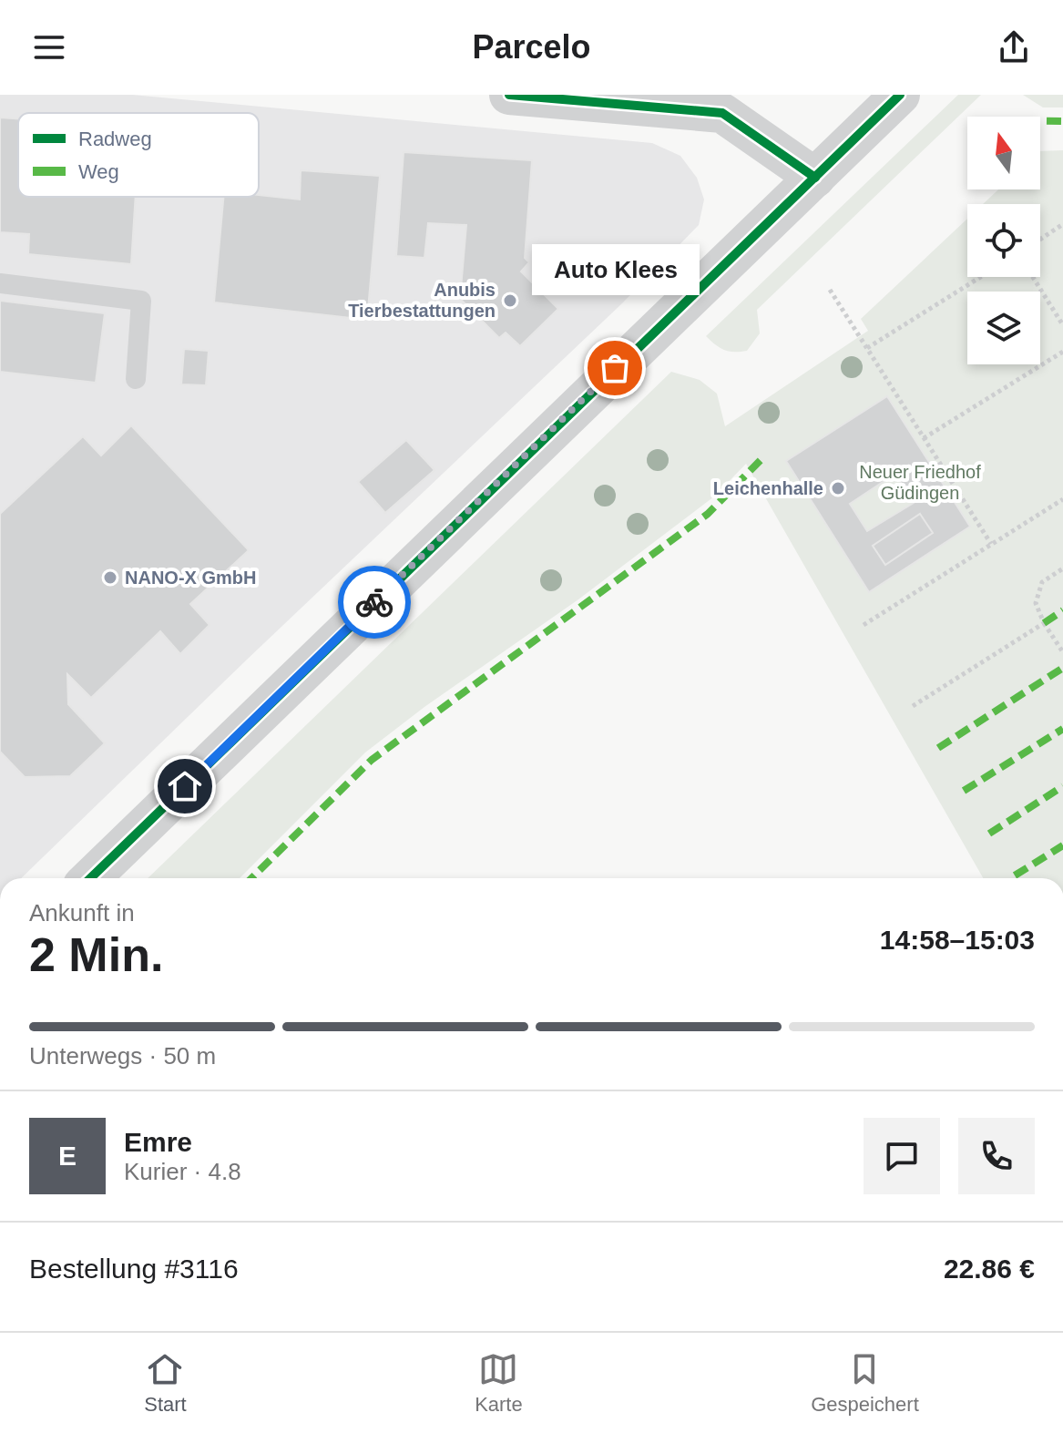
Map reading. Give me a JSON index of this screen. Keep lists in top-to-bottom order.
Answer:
{
  "parks": ["Neuer Friedhof Güdingen"],
  "places": [
    "Anubis Tierbestattungen",
    "Auto Klees",
    "Leichenhalle",
    "NANO-X GmbH"
  ],
  "legend": ["Radweg", "Weg"],
  "north": "top",
  "page": {
    "header": "Parcelo",
    "bubble": "Auto Klees",
    "heading": ["2 Min.", "Ankunft in", "14:58–15:03"],
    "panel": [
      "Emre",
      "Kurier · 4.8",
      "Bestellung #3116",
      "22.86 €"
    ],
    "bar": "Unterwegs · 50 m",
    "round": "E",
    "tabs": ["Start", "Karte", "Gespeichert"]
  }
}
